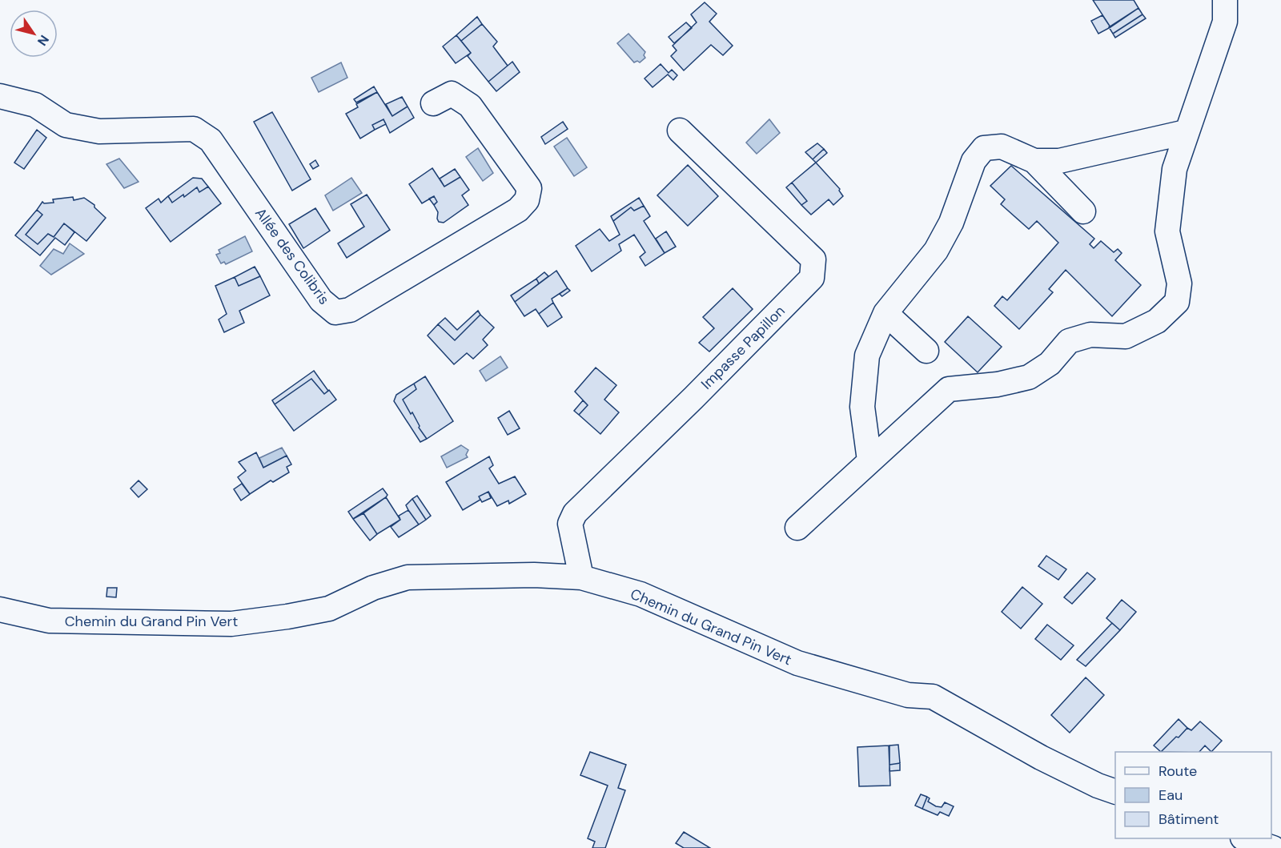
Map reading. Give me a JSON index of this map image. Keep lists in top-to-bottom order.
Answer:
{
  "streets": {
    "street": ["Allée des Colibris", "Impasse Papillon", "Chemin du Grand Pin Vert"]
  },
  "crossings": [
    ["Impasse Papillon", "Chemin du Grand Pin Vert"]
  ],
  "legend": ["Route", "Eau", "Bâtiment"],
  "north": "bottom right"
}
